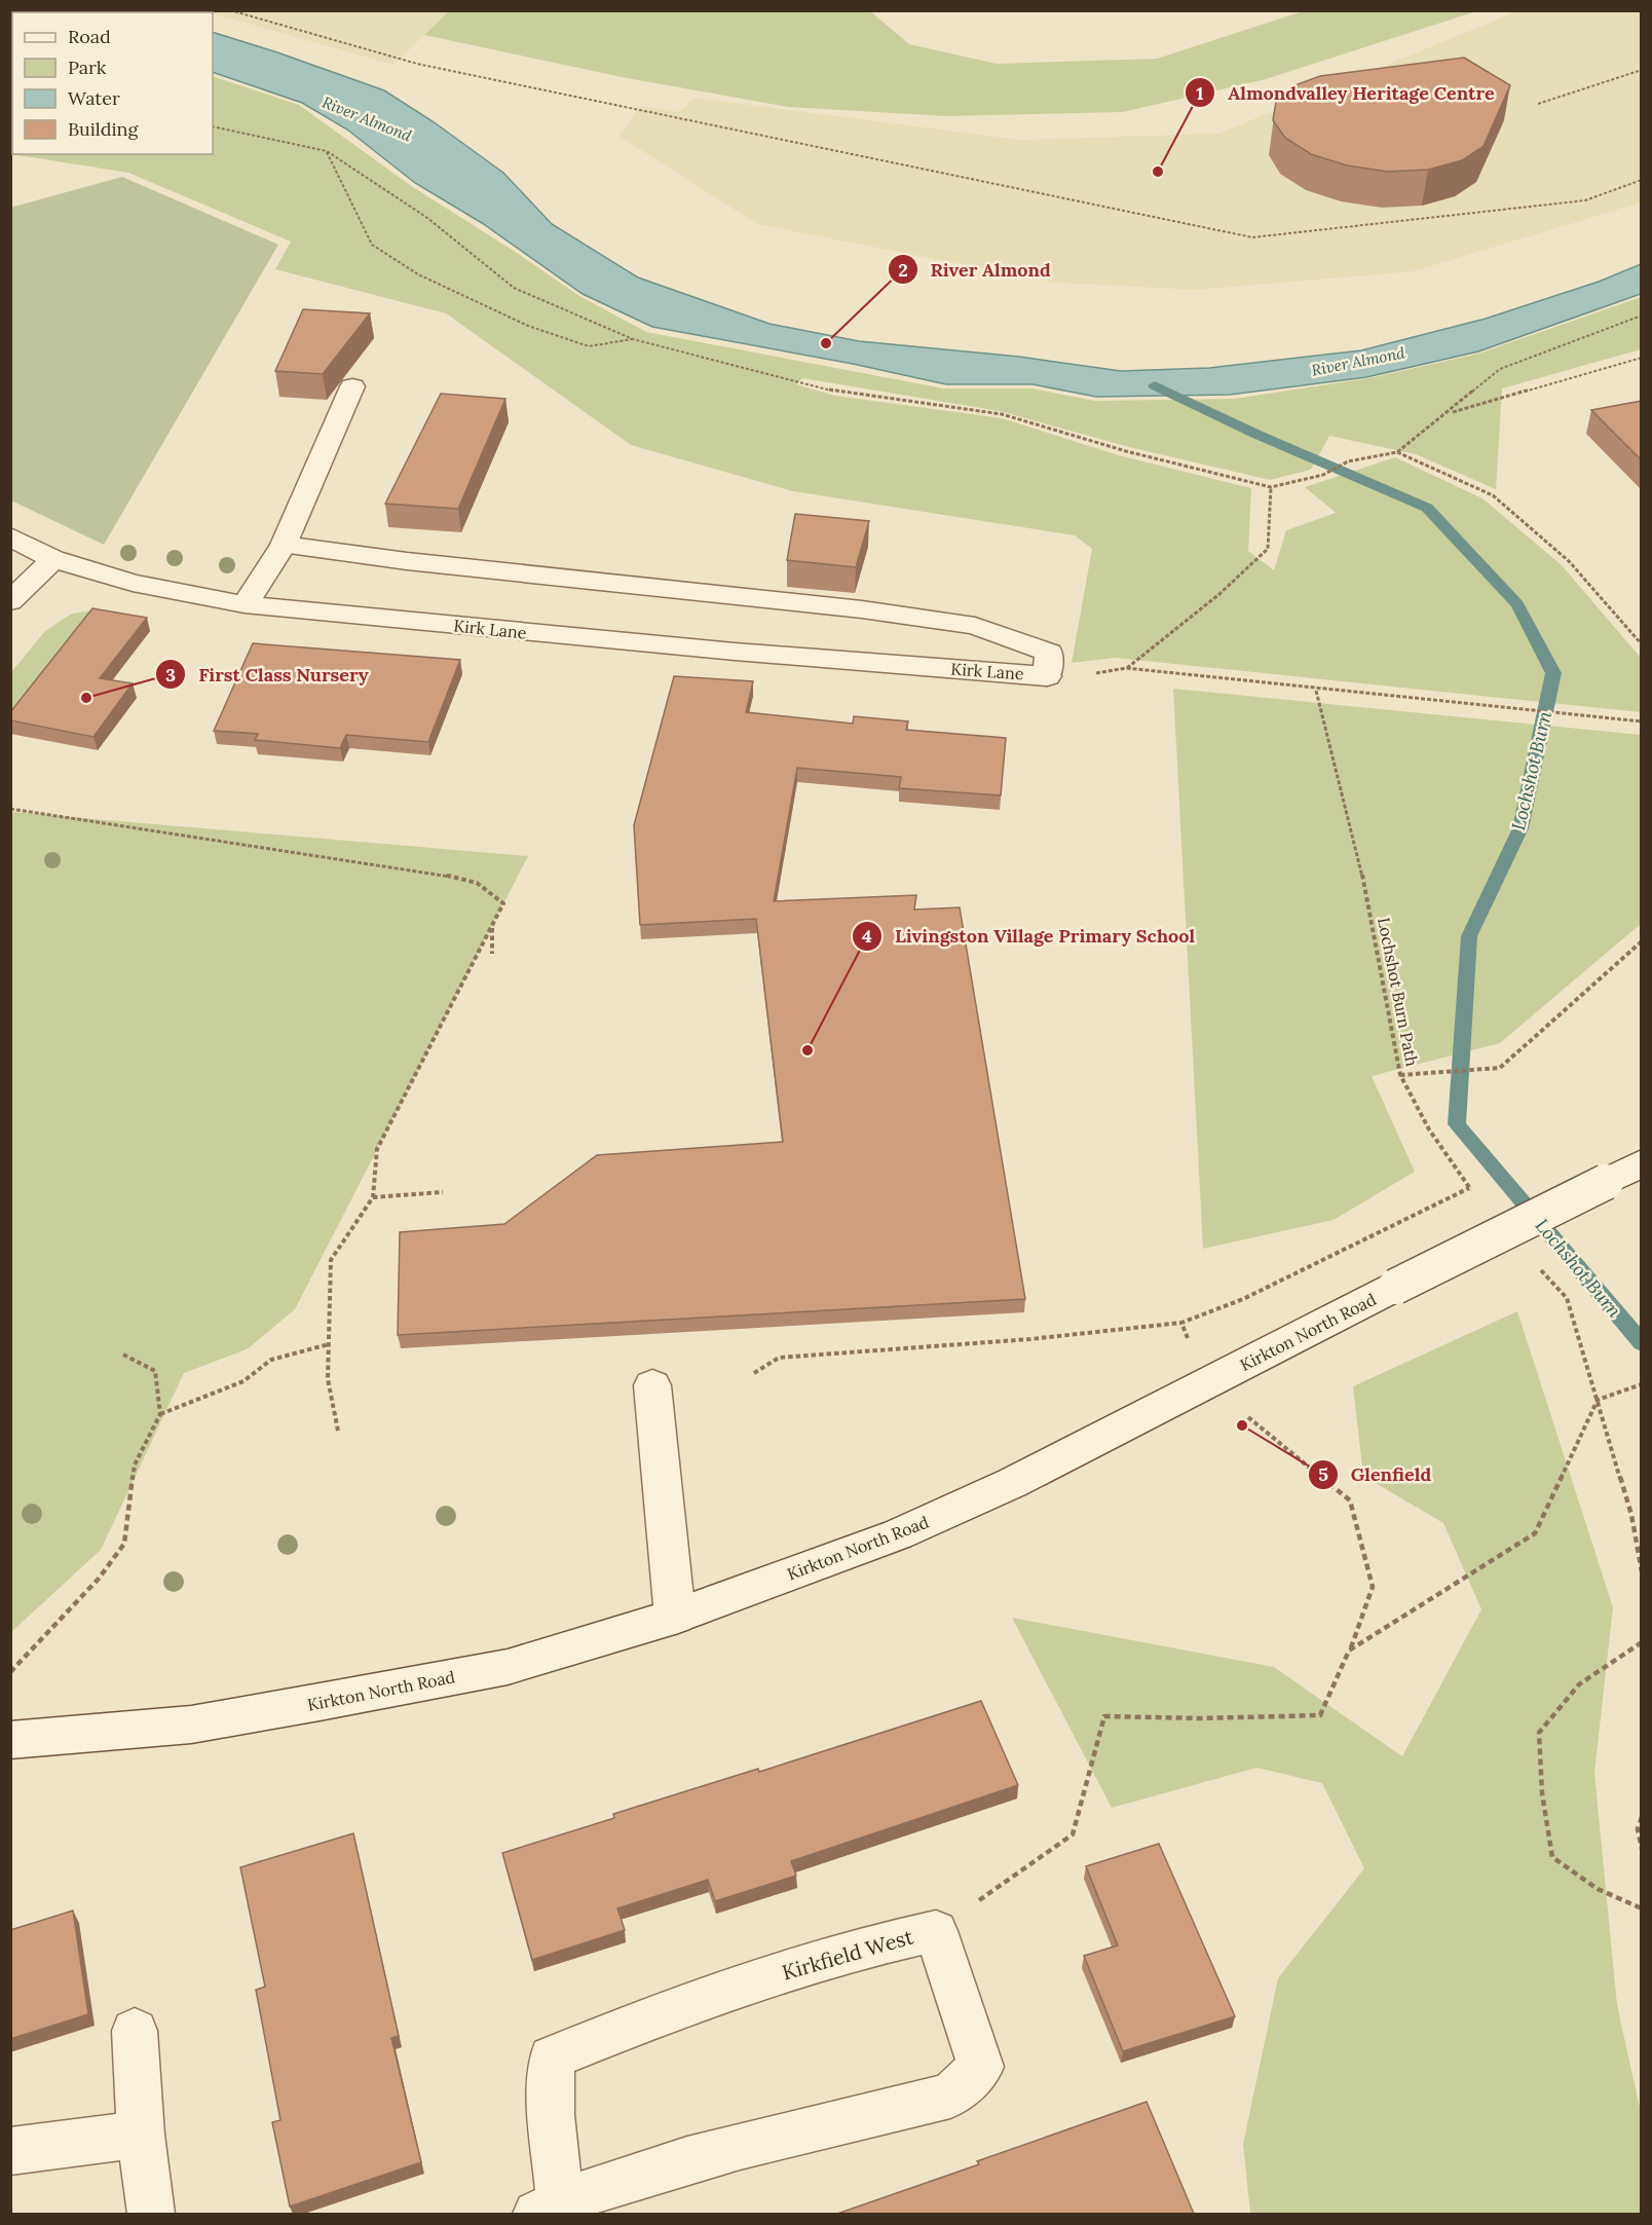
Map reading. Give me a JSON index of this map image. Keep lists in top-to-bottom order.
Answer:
{
  "streets": {
    "street": ["Kirk Lane", "Kirkton North Road", "Kirkfield West"],
    "path": ["Lochshot Burn Path"]
  },
  "water": ["River Almond", "Lochshot Burn"],
  "places": [
    "Almondvalley Heritage Centre",
    "River Almond",
    "First Class Nursery",
    "Livingston Village Primary School",
    "Glenfield"
  ],
  "legend": [
    "Road",
    "Park",
    "Water",
    "Building"
  ]
}
